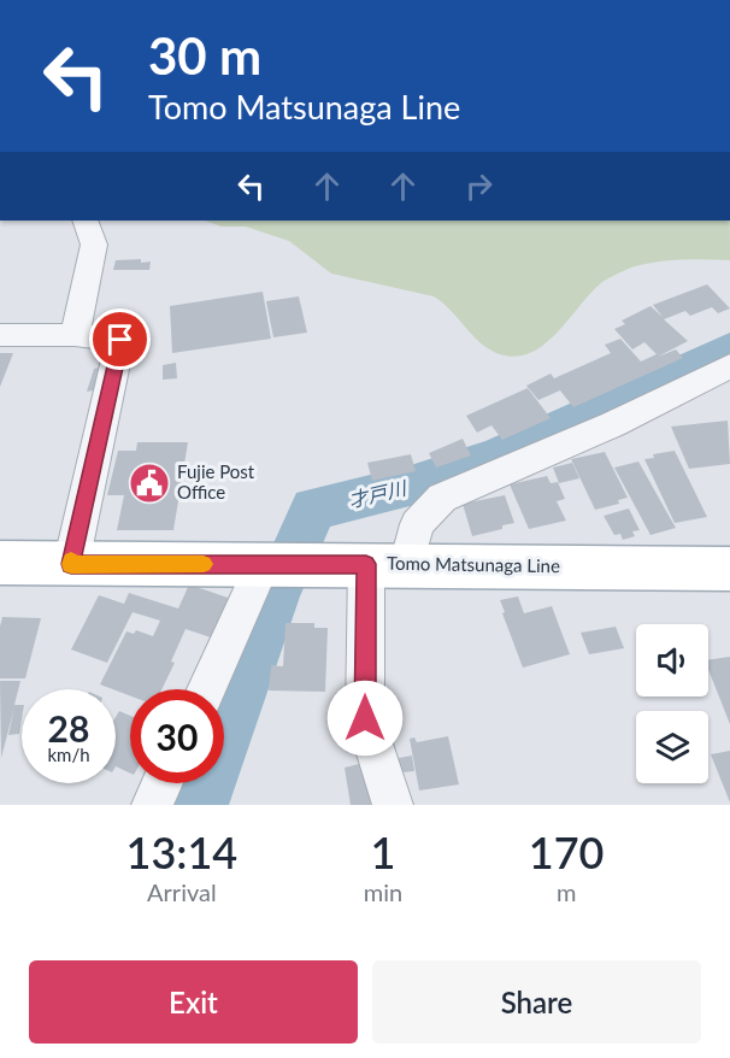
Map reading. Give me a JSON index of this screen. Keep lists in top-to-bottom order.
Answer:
{
  "streets": {
    "main road": ["Tomo Matsunaga Line"]
  },
  "water": ["才戸川"],
  "places": {
    "public building": ["Fujie Post Office"]
  },
  "page": {
    "turn": ["30 m", "Tomo Matsunaga Line"],
    "speed": "28 km/h",
    "limit": "30",
    "eta": [
      "13:14",
      "Arrival",
      "1",
      "min",
      "170",
      "m"
    ],
    "buttons": ["Exit", "Share"]
  }
}
